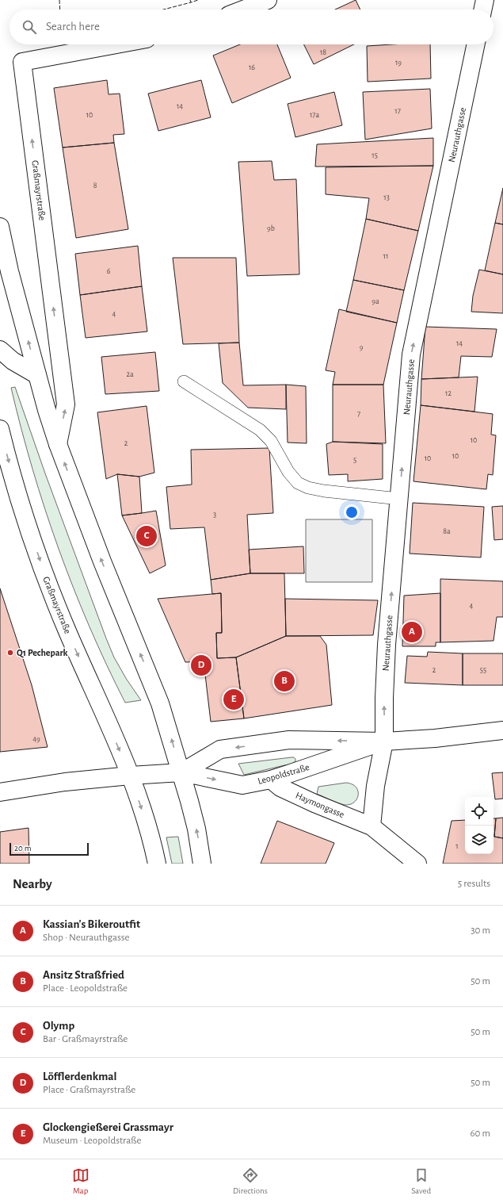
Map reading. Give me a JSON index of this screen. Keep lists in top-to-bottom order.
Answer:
{
  "streets": {
    "main road": [
      "Neurauthgasse",
      "Graßmayrstraße",
      "Leopoldstraße",
      "Haymongasse"
    ]
  },
  "crossings": [
    ["Neurauthgasse", "Leopoldstraße"],
    ["Graßmayrstraße", "Leopoldstraße"],
    ["Leopoldstraße", "Haymongasse"]
  ],
  "one_way": ["Neurauthgasse"],
  "places": ["Q1 Pechepark"],
  "house_numbers": [
    "18",
    "19",
    "16",
    "14",
    "17",
    "10",
    "17a",
    "15",
    "8",
    "13",
    "9b",
    "11",
    "6",
    "9a",
    "4",
    "14",
    "9",
    "2a",
    "12",
    "7",
    "10",
    "2",
    "10",
    "10",
    "5",
    "3",
    "8a",
    "4",
    "2",
    "55",
    "49",
    "1"
  ],
  "scale_bar": "20 m",
  "page": {
    "search": "Search here",
    "pins": [
      "C",
      "A",
      "D",
      "B",
      "E"
    ],
    "scale": "20 m",
    "heading": ["Nearby", "5 results"],
    "list": [
      {
        "mark": "A",
        "name": "Kassian's Bikeroutfit",
        "note": "Shop · Neurauthgasse",
        "value": "30 m"
      },
      {
        "mark": "B",
        "name": "Ansitz Straßfried",
        "note": "Place · Leopoldstraße",
        "value": "50 m"
      },
      {
        "mark": "C",
        "name": "Olymp",
        "note": "Bar · Graßmayrstraße",
        "value": "50 m"
      },
      {
        "mark": "D",
        "name": "Löfflerdenkmal",
        "note": "Place · Graßmayrstraße",
        "value": "50 m"
      },
      {
        "mark": "E",
        "name": "Glockengießerei Grassmayr",
        "note": "Museum · Leopoldstraße",
        "value": "60 m"
      }
    ],
    "nav": ["Map", "Directions", "Saved"]
  }
}
